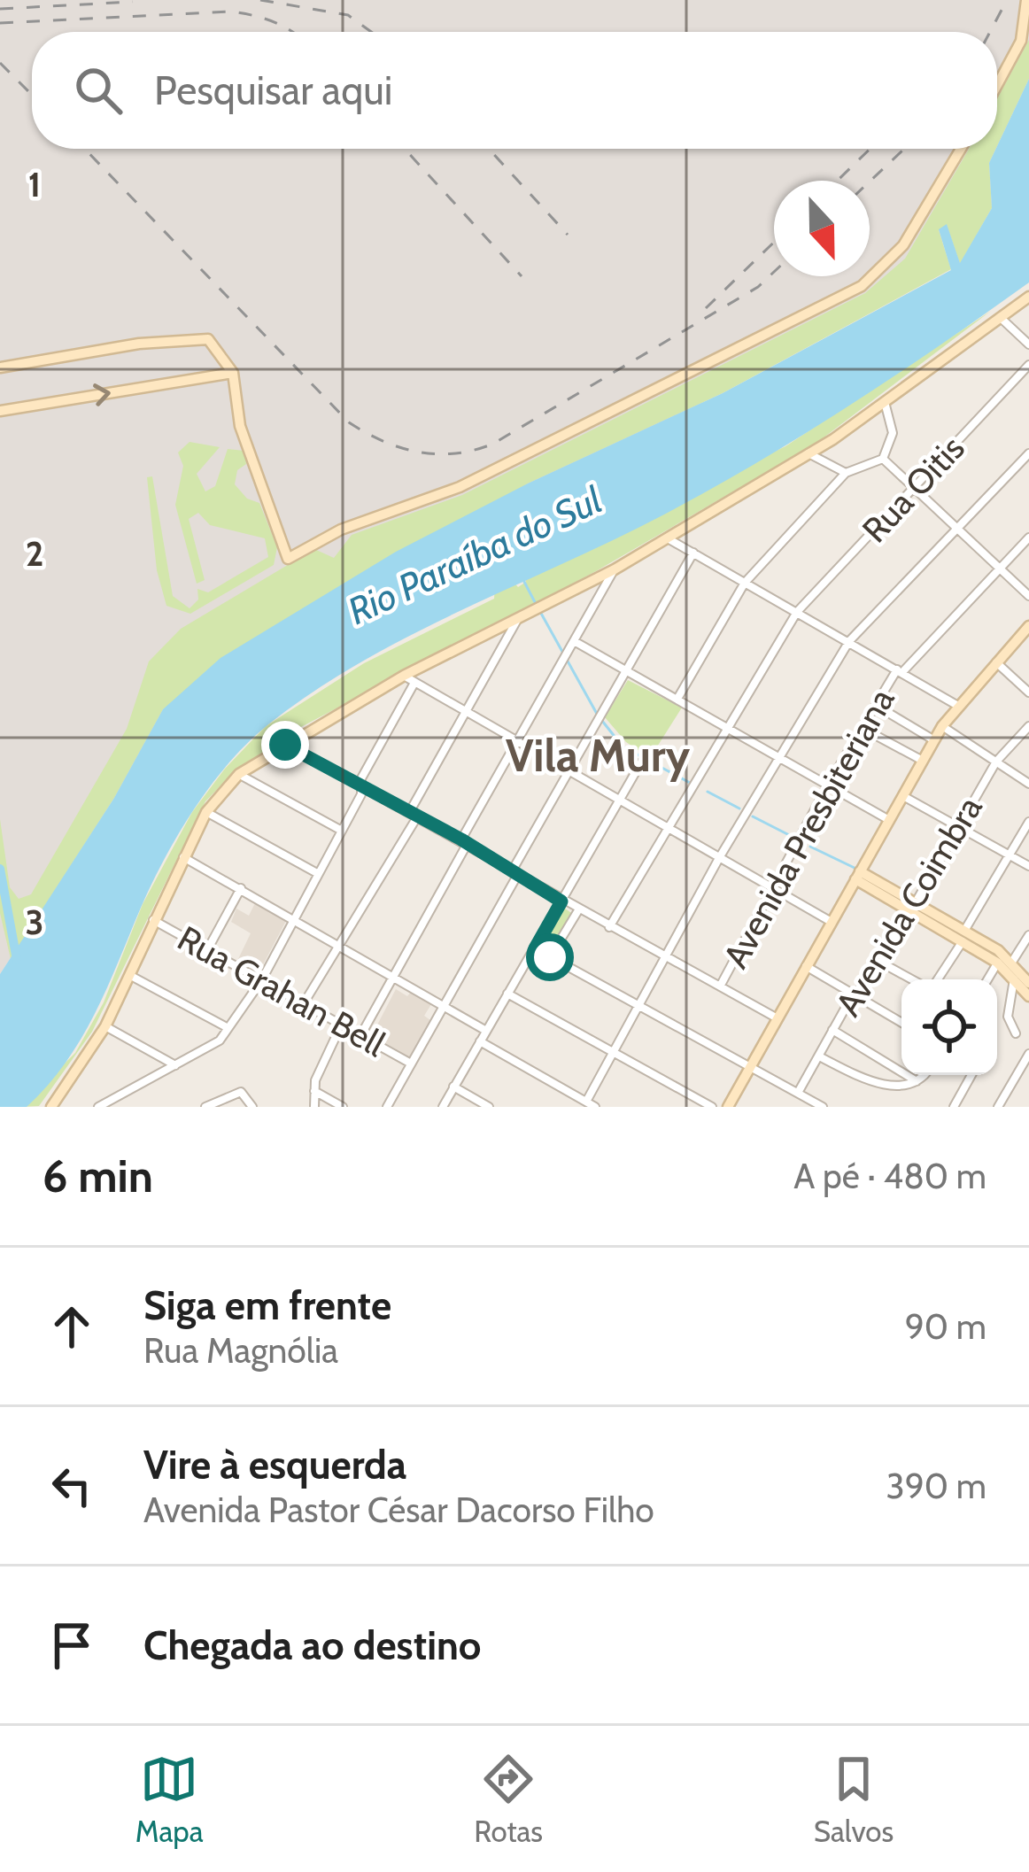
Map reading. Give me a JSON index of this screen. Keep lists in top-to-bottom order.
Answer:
{
  "streets": {
    "street": [
      "Rua Oitis",
      "Avenida Presbiteriana",
      "Avenida Coimbra",
      "Rua Grahan Bell"
    ]
  },
  "districts": ["Vila Mury"],
  "water": ["Rio Paraíba do Sul"],
  "north": "bottom",
  "page": {
    "search": "Pesquisar aqui",
    "heading": ["6 min", "A pé · 480 m"],
    "list": [
      ["Siga em frente", "Rua Magnólia", "90 m"],
      ["Vire à esquerda", "Avenida Pastor César Dacorso Filho", "390 m"],
      "Chegada ao destino"
    ],
    "nav": ["Mapa", "Rotas", "Salvos"]
  },
  "grid": {
    "rows": ["1", "2", "3"]
  }
}
